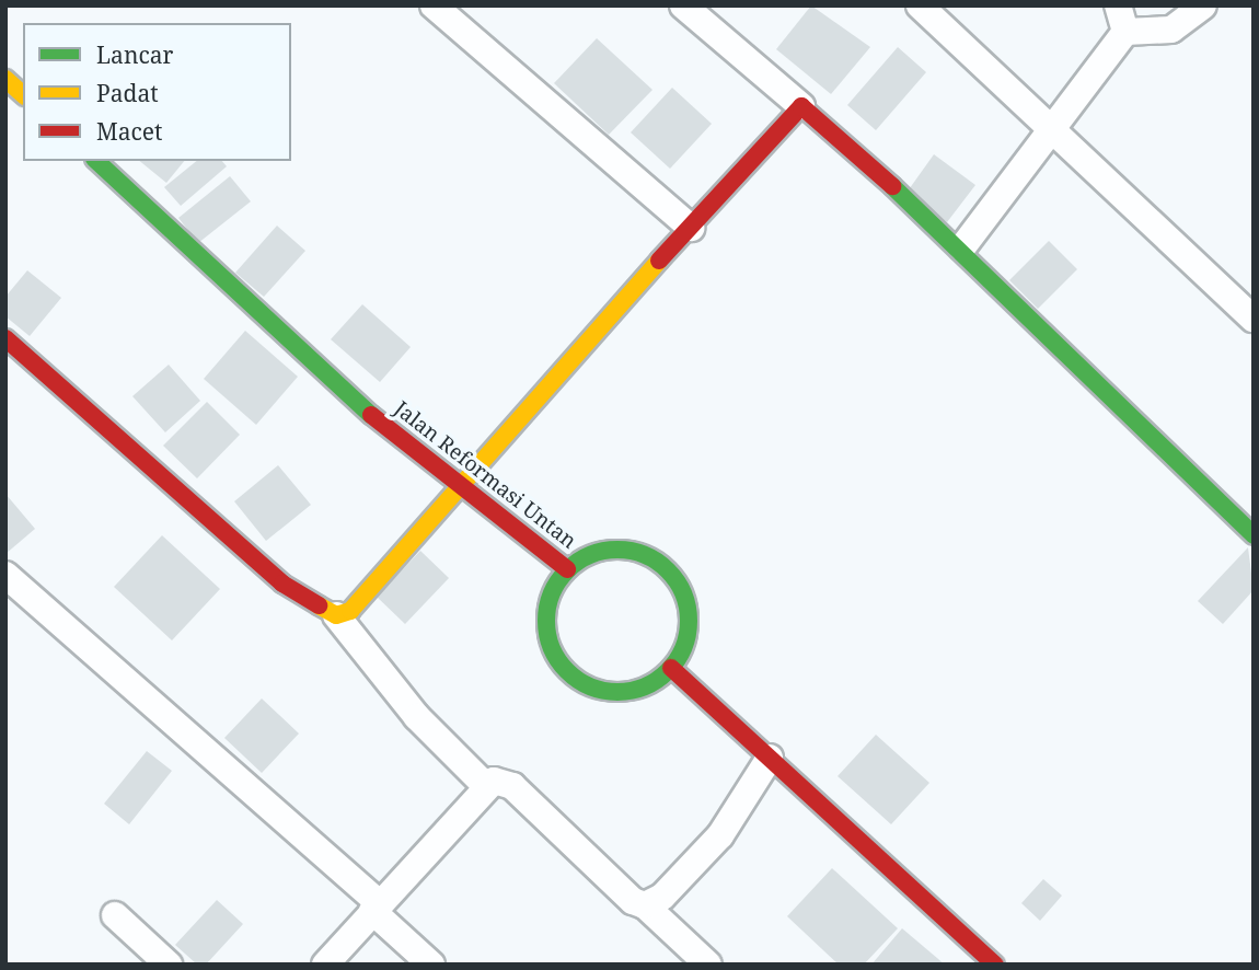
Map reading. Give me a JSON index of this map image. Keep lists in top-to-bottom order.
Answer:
{
  "streets": {
    "street": ["Jalan Reformasi Untan"]
  },
  "legend": ["Lancar", "Padat", "Macet"]
}
